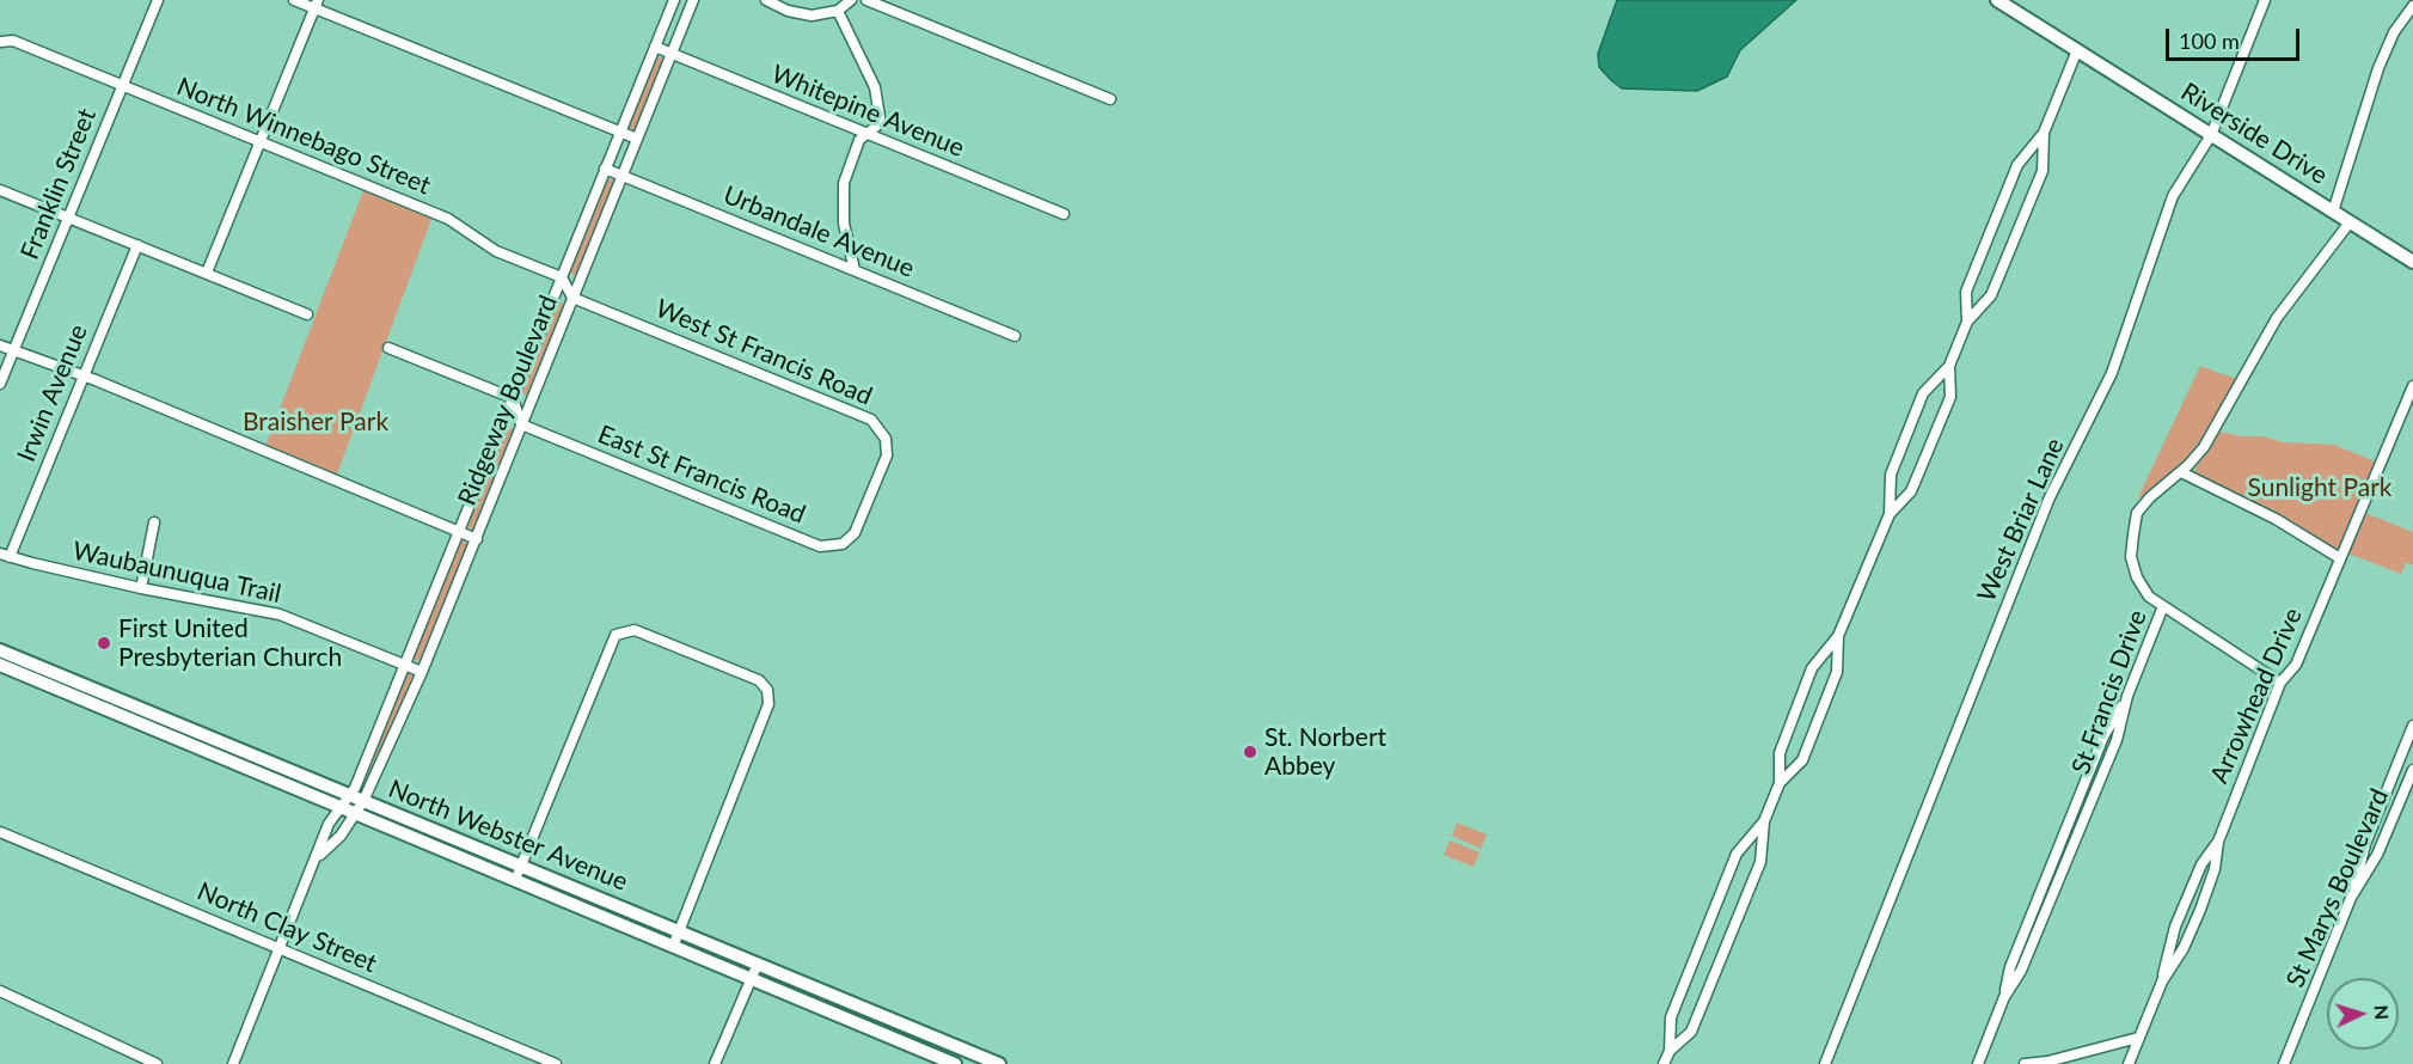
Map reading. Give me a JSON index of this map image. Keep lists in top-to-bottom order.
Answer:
{
  "streets": {
    "main road": ["Riverside Drive", "North Webster Avenue"],
    "street": [
      "Whitepine Avenue",
      "North Winnebago Street",
      "Franklin Street",
      "Urbandale Avenue",
      "West St Francis Road",
      "Irwin Avenue",
      "Ridgeway Boulevard",
      "East St Francis Road",
      "West Briar Lane",
      "Waubaunuqua Trail",
      "St Francis Drive",
      "Arrowhead Drive",
      "St Marys Boulevard",
      "North Clay Street"
    ]
  },
  "crossings": [
    ["Whitepine Avenue", "Ridgeway Boulevard"],
    ["Riverside Drive", "West Briar Lane"],
    ["Riverside Drive", "St Francis Drive"],
    ["North Winnebago Street", "Franklin Street"],
    ["North Winnebago Street", "Ridgeway Boulevard"],
    ["Urbandale Avenue", "Ridgeway Boulevard"],
    ["West St Francis Road", "Ridgeway Boulevard"],
    ["West St Francis Road", "East St Francis Road"],
    ["Irwin Avenue", "Waubaunuqua Trail"],
    ["Ridgeway Boulevard", "East St Francis Road"],
    ["Ridgeway Boulevard", "Waubaunuqua Trail"],
    ["Ridgeway Boulevard", "North Webster Avenue"],
    ["Ridgeway Boulevard", "North Clay Street"]
  ],
  "parks": ["Braisher Park", "Sunlight Park"],
  "places": ["First United Presbyterian Church", "St. Norbert Abbey"],
  "scale_bar": "100 m",
  "north": "right"
}
